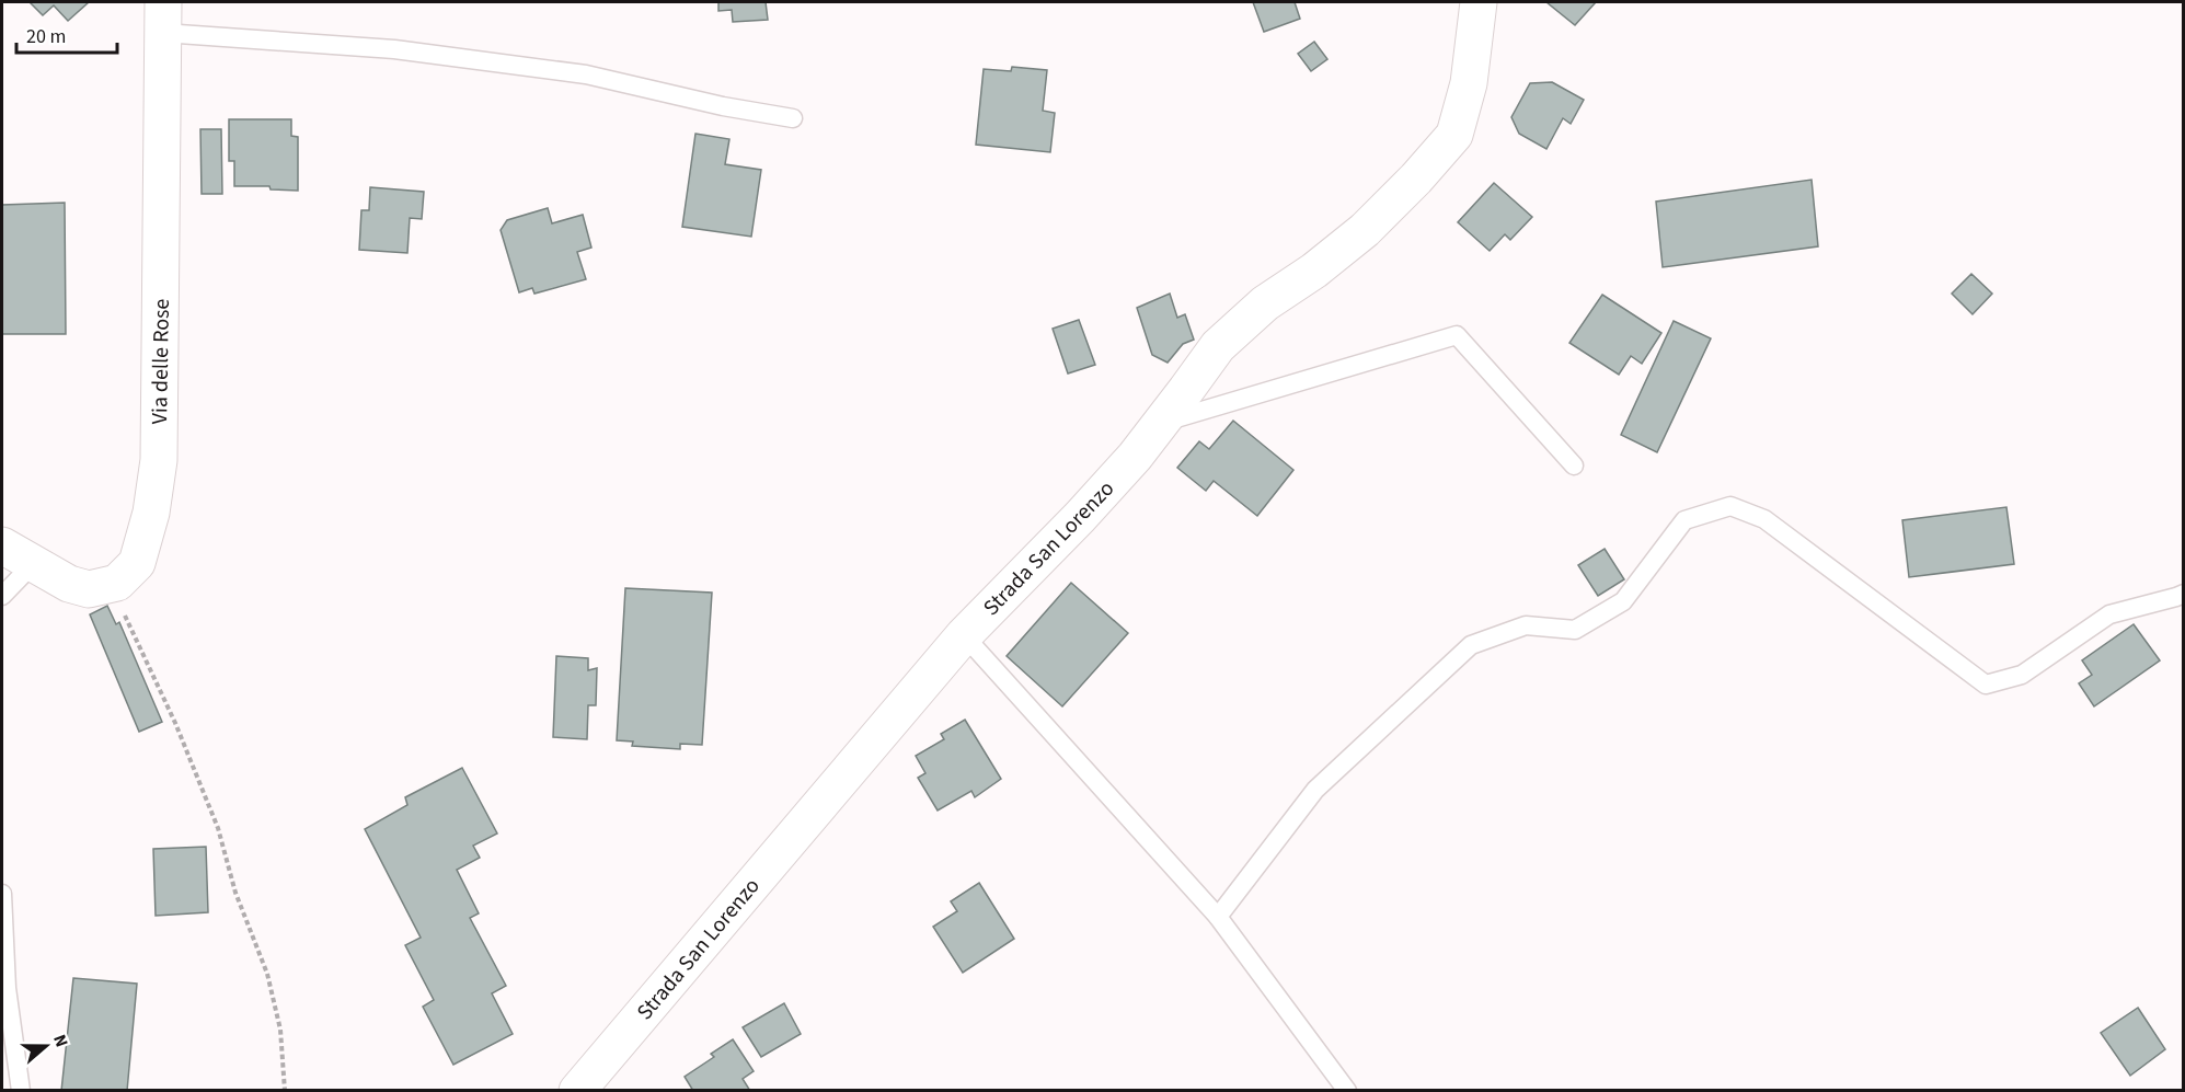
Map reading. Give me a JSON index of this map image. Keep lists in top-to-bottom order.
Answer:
{
  "streets": {
    "street": ["Via delle Rose", "Strada San Lorenzo"]
  },
  "scale_bar": "20 m",
  "north": "right"
}
